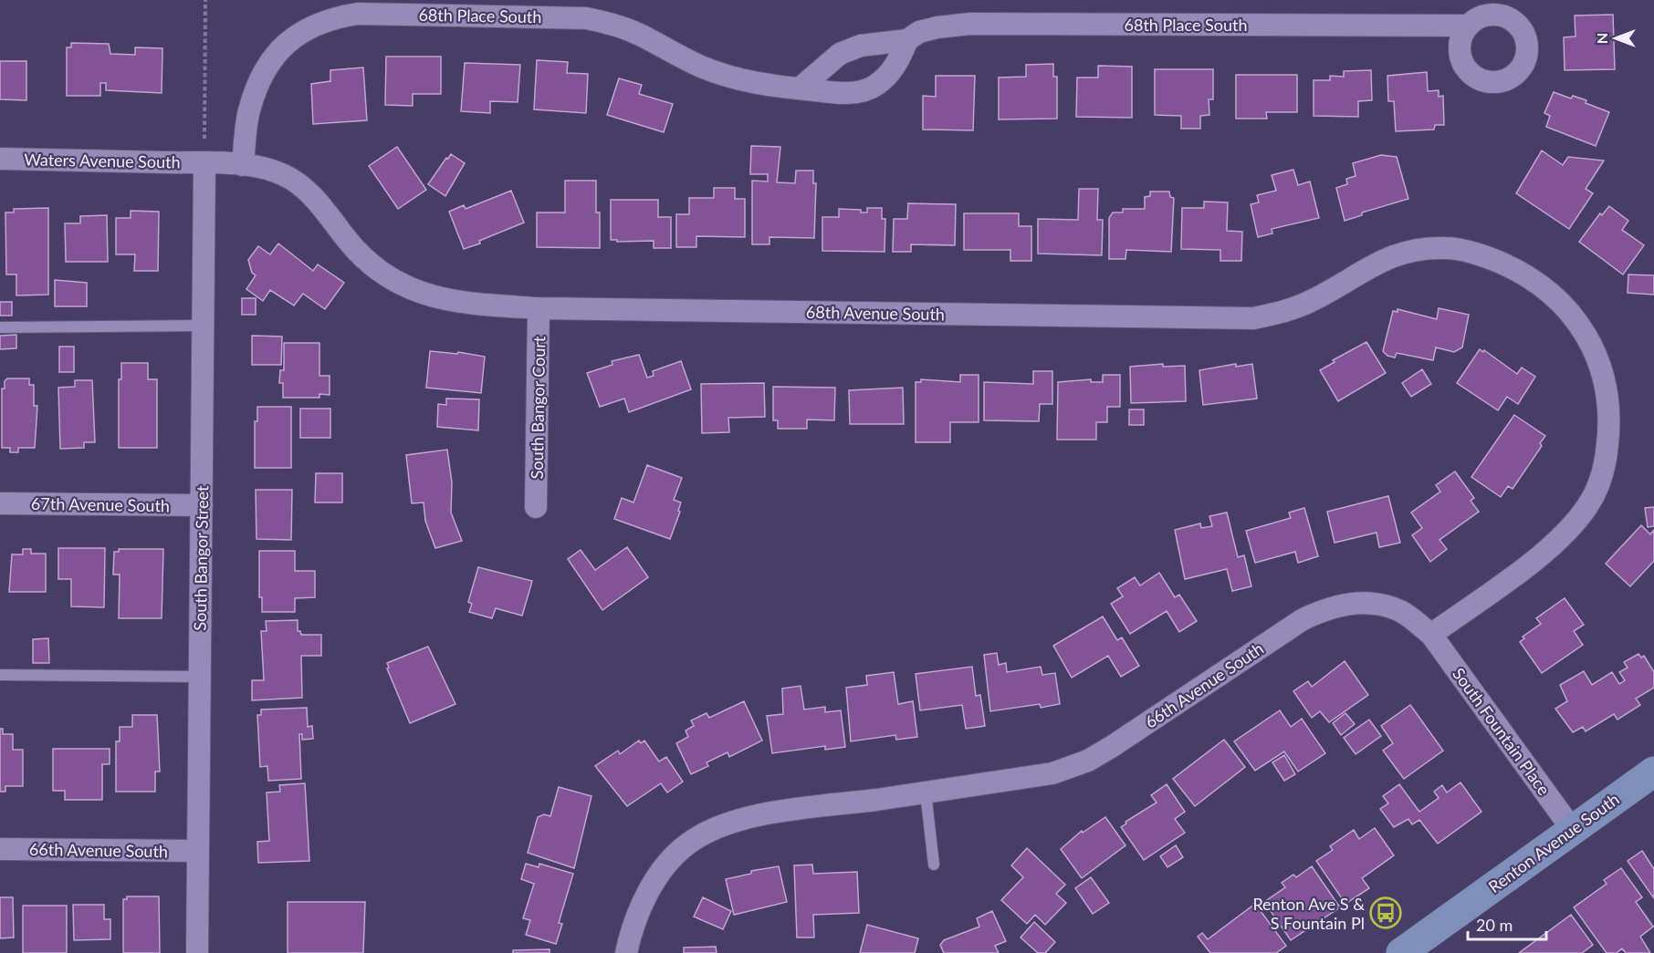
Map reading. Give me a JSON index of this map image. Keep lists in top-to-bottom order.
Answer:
{
  "streets": {
    "main road": ["Renton Avenue South"],
    "street": [
      "68th Place South",
      "Waters Avenue South",
      "68th Avenue South",
      "South Bangor Court",
      "67th Avenue South",
      "South Bangor Street",
      "66th Avenue South",
      "South Fountain Place"
    ]
  },
  "crossings": [
    ["68th Place South", "68th Avenue South"],
    ["Waters Avenue South", "68th Avenue South"],
    ["Waters Avenue South", "South Bangor Street"],
    ["68th Avenue South", "South Bangor Court"],
    ["68th Avenue South", "South Bangor Street"],
    ["68th Avenue South", "66th Avenue South"],
    ["68th Avenue South", "South Fountain Place"],
    ["67th Avenue South", "South Bangor Street"],
    ["South Bangor Street", "66th Avenue South"],
    ["66th Avenue South", "South Fountain Place"],
    ["South Fountain Place", "Renton Avenue South"]
  ],
  "places": {
    "bus stop": ["Renton Ave S & S Fountain Pl"]
  },
  "scale_bar": "20 m",
  "north": "left"
}
